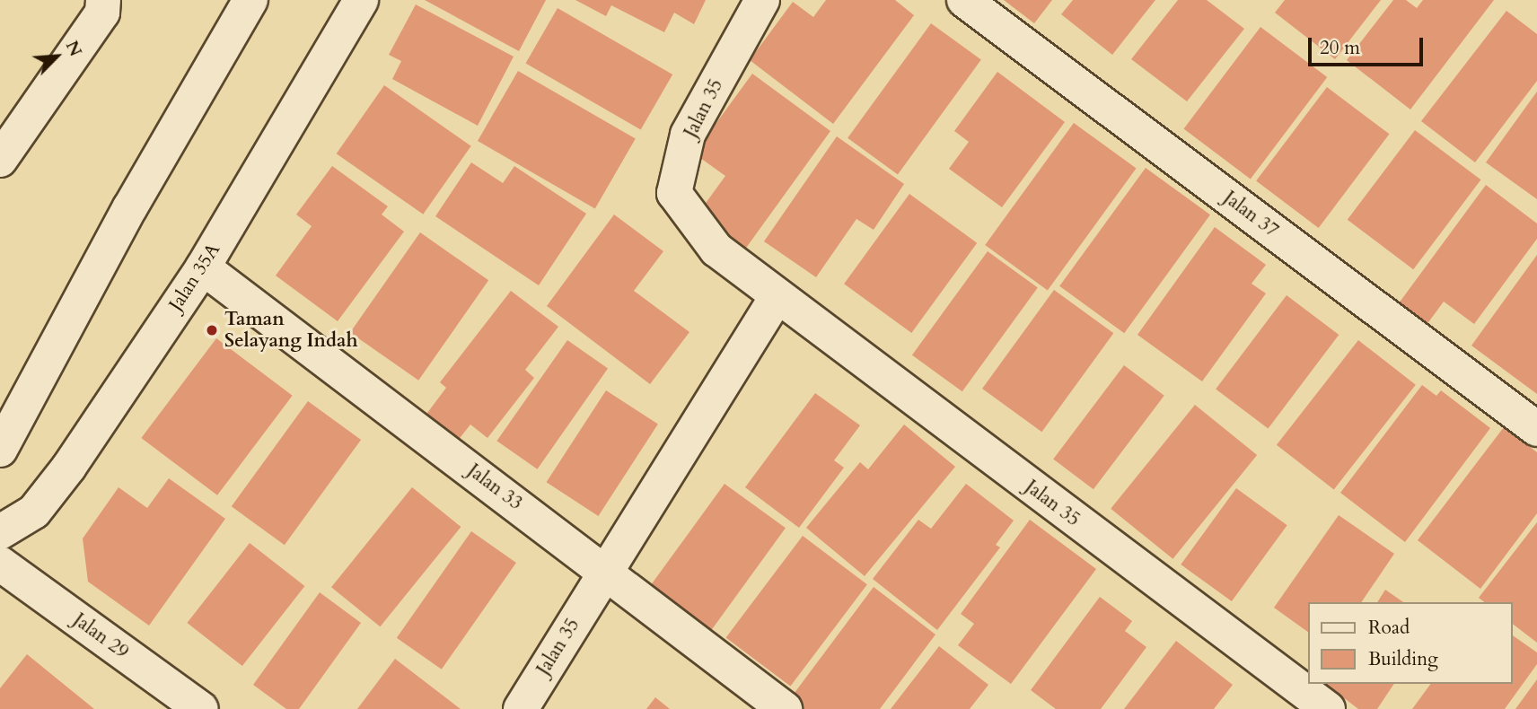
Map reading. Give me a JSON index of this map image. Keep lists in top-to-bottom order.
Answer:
{
  "streets": {
    "street": [
      "Jalan 35",
      "Jalan 37",
      "Jalan 35A",
      "Jalan 33",
      "Jalan 29"
    ]
  },
  "crossings": [
    ["Jalan 35", "Jalan 33"],
    ["Jalan 35A", "Jalan 33"]
  ],
  "places": ["Taman Selayang Indah"],
  "legend": ["Road", "Building"],
  "scale_bar": "20 m",
  "north": "top right"
}
